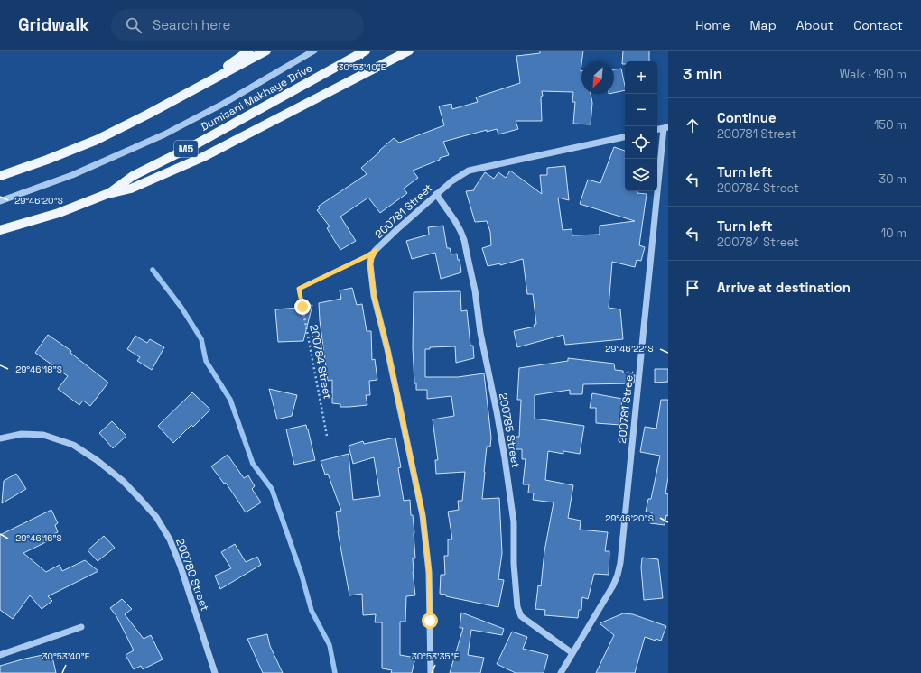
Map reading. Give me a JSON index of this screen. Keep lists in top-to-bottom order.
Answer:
{
  "streets": {
    "main road": ["Dumisani Makhaye Drive", "M5"],
    "street": ["200781 Street", "200785 Street", "200780 Street"],
    "path": ["200784 Street"]
  },
  "crossings": [
    ["200781 Street", "200784 Street"],
    ["200781 Street", "200785 Street"]
  ],
  "north": "bottom left",
  "page": {
    "header": "Gridwalk",
    "search": "Search here",
    "nav": [
      "Home",
      "Map",
      "About",
      "Contact"
    ],
    "heading": ["3 min", "Walk · 190 m"],
    "map_buttons": ["+", "−"],
    "list": [
      ["Continue", "200781 Street", "150 m"],
      ["Turn left", "200784 Street", "30 m"],
      ["Turn left", "200784 Street", "10 m"],
      "Arrive at destination"
    ]
  },
  "coordinates": [
    "30°53'40\"E",
    "29°46'20\"S",
    "29°46'22\"S",
    "29°46'18\"S",
    "29°46'16\"S",
    "30°53'35\"E"
  ]
}
